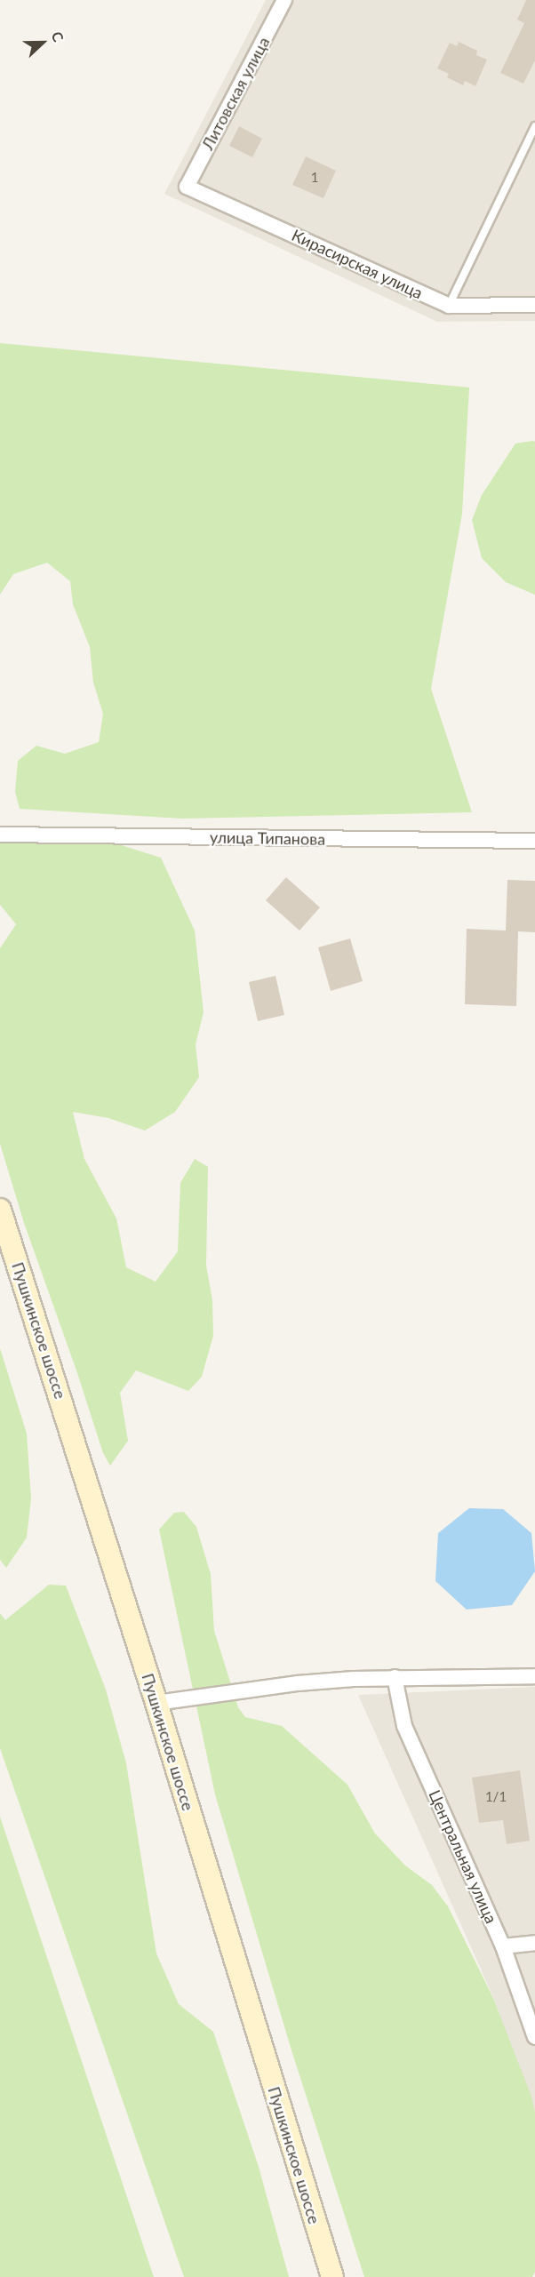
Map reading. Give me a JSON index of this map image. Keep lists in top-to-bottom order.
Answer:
{
  "streets": {
    "main road": ["Пушкинское шоссе"],
    "street": [
      "Литовская улица",
      "Кирасирская улица",
      "улица Типанова",
      "Центральная улица"
    ]
  },
  "crossings": [
    ["Литовская улица", "Кирасирская улица"]
  ],
  "house_numbers": ["1", "1/1"],
  "north": "right"
}
